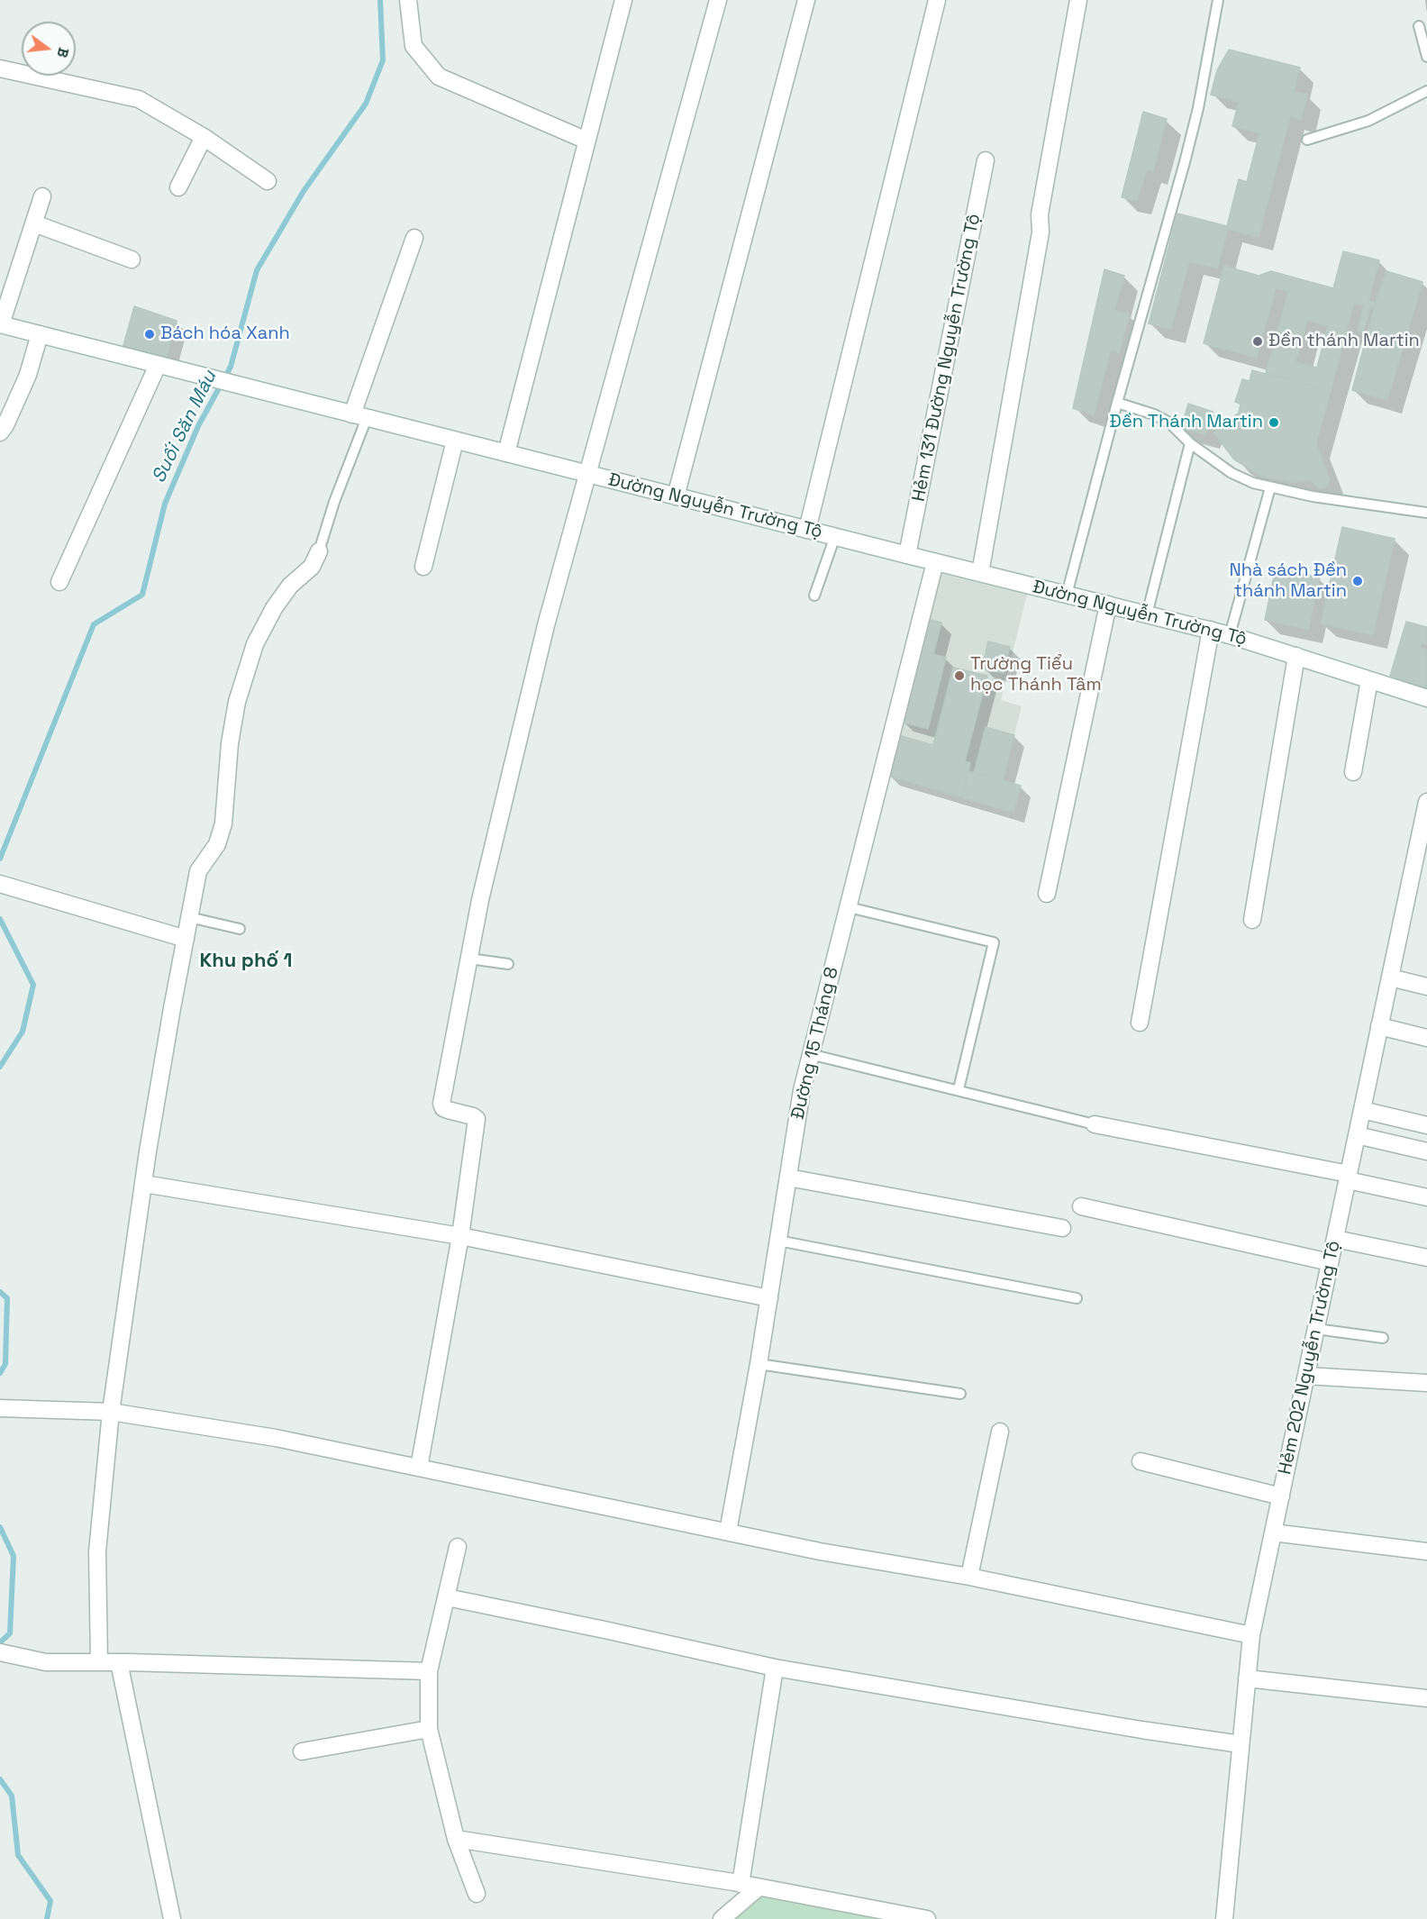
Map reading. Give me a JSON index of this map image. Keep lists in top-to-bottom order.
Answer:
{
  "streets": {
    "street": [
      "Hẻm 131 Đường Nguyễn Trường Tộ",
      "Đường Nguyễn Trường Tộ",
      "Đường 15 Tháng 8",
      "Hẻm 202 Nguyễn Trường Tộ"
    ]
  },
  "crossings": [
    ["Hẻm 131 Đường Nguyễn Trường Tộ", "Đường Nguyễn Trường Tộ"],
    ["Đường Nguyễn Trường Tộ", "Đường 15 Tháng 8"]
  ],
  "districts": ["Khu phố 1"],
  "water": ["Suối Săn Máu"],
  "places": [
    "Bách hóa Xanh",
    "Đền thánh Martin",
    "Đền Thánh Martin",
    "Nhà sách Đền thánh Martin",
    "Trường Tiểu học Thánh Tâm"
  ],
  "north": "right"
}
